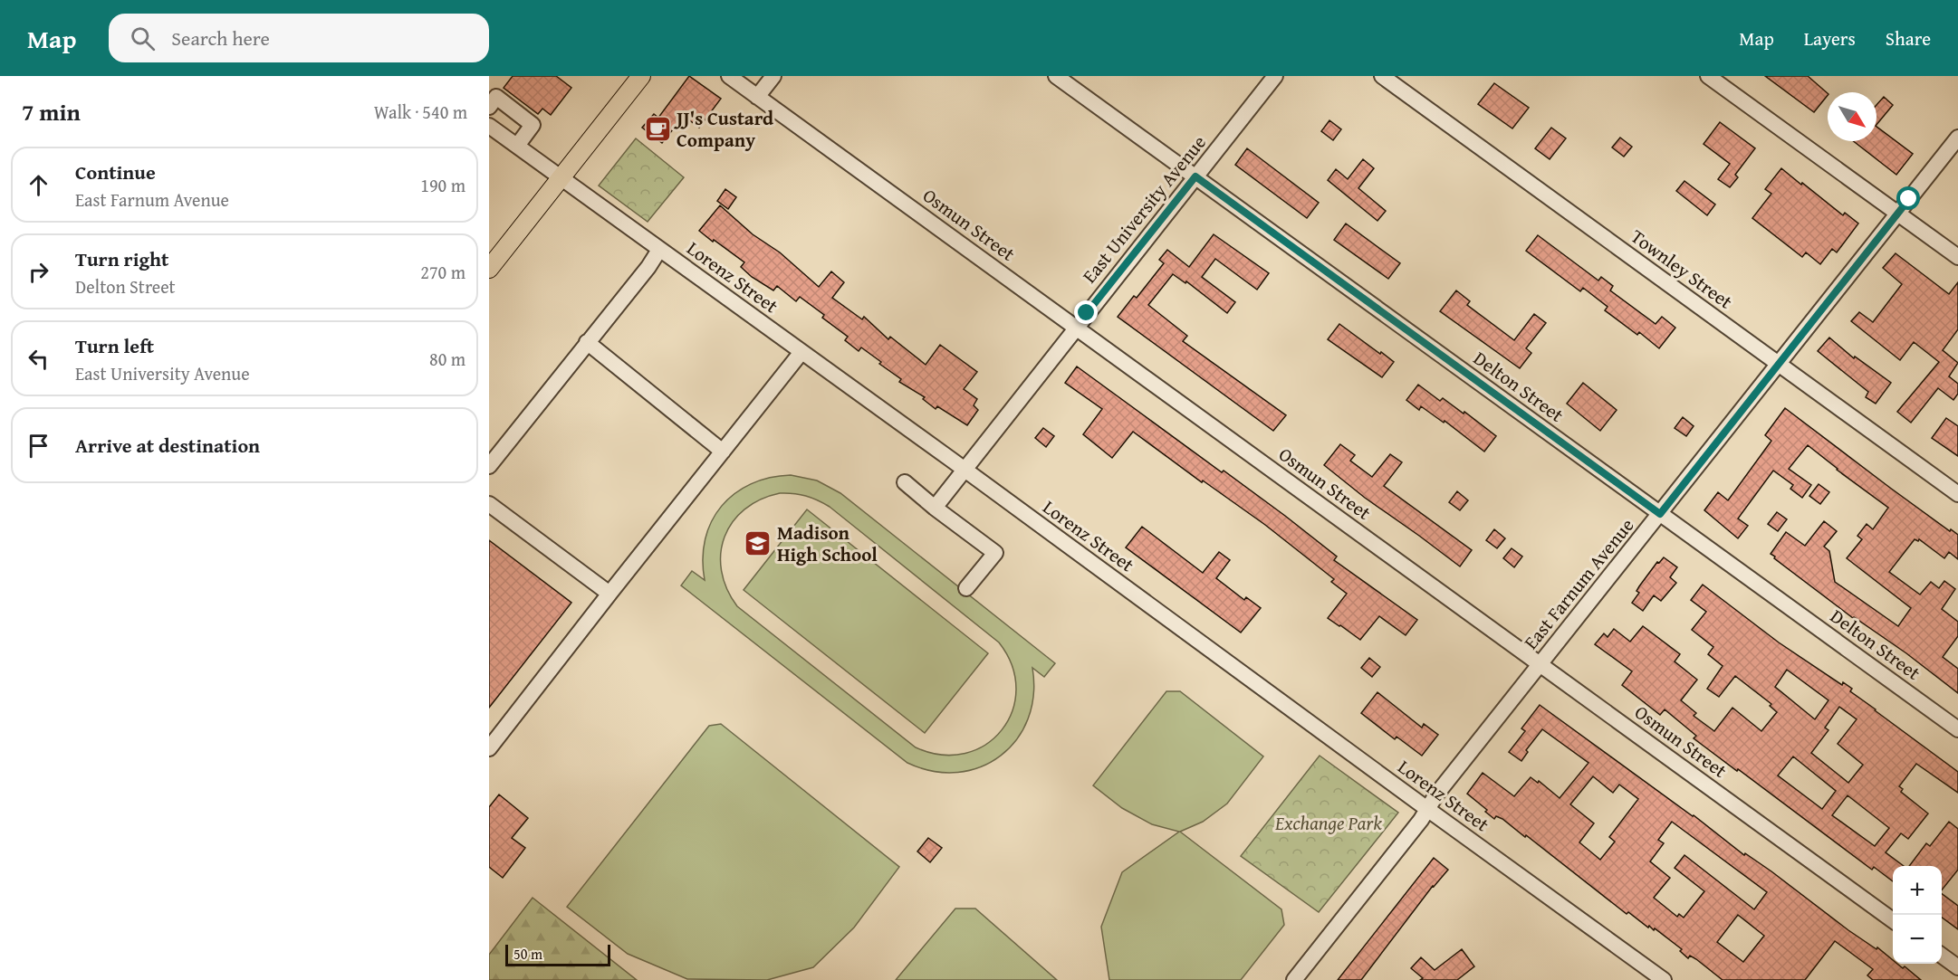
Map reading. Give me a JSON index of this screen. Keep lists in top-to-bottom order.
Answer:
{
  "streets": {
    "street": [
      "East University Avenue",
      "Osmun Street",
      "Townley Street",
      "Lorenz Street",
      "Delton Street",
      "East Farnum Avenue"
    ]
  },
  "crossings": [
    ["East University Avenue", "Osmun Street"],
    ["East University Avenue", "Lorenz Street"],
    ["East University Avenue", "Delton Street"],
    ["Osmun Street", "East Farnum Avenue"],
    ["Townley Street", "East Farnum Avenue"],
    ["Lorenz Street", "East Farnum Avenue"],
    ["Delton Street", "East Farnum Avenue"]
  ],
  "parks": ["Exchange Park"],
  "places": {
    "cafe": ["JJ's Custard Company"],
    "school or university": ["Madison High School"]
  },
  "scale_bar": "50 m",
  "north": "bottom right",
  "page": {
    "header": "Map",
    "search": "Search here",
    "nav": ["Map", "Layers", "Share"],
    "heading": ["7 min", "Walk · 540 m"],
    "list": [
      ["Continue", "East Farnum Avenue", "190 m"],
      ["Turn right", "Delton Street", "270 m"],
      ["Turn left", "East University Avenue", "80 m"],
      "Arrive at destination"
    ],
    "map_buttons": ["+", "−"],
    "scale": "50 m"
  }
}
